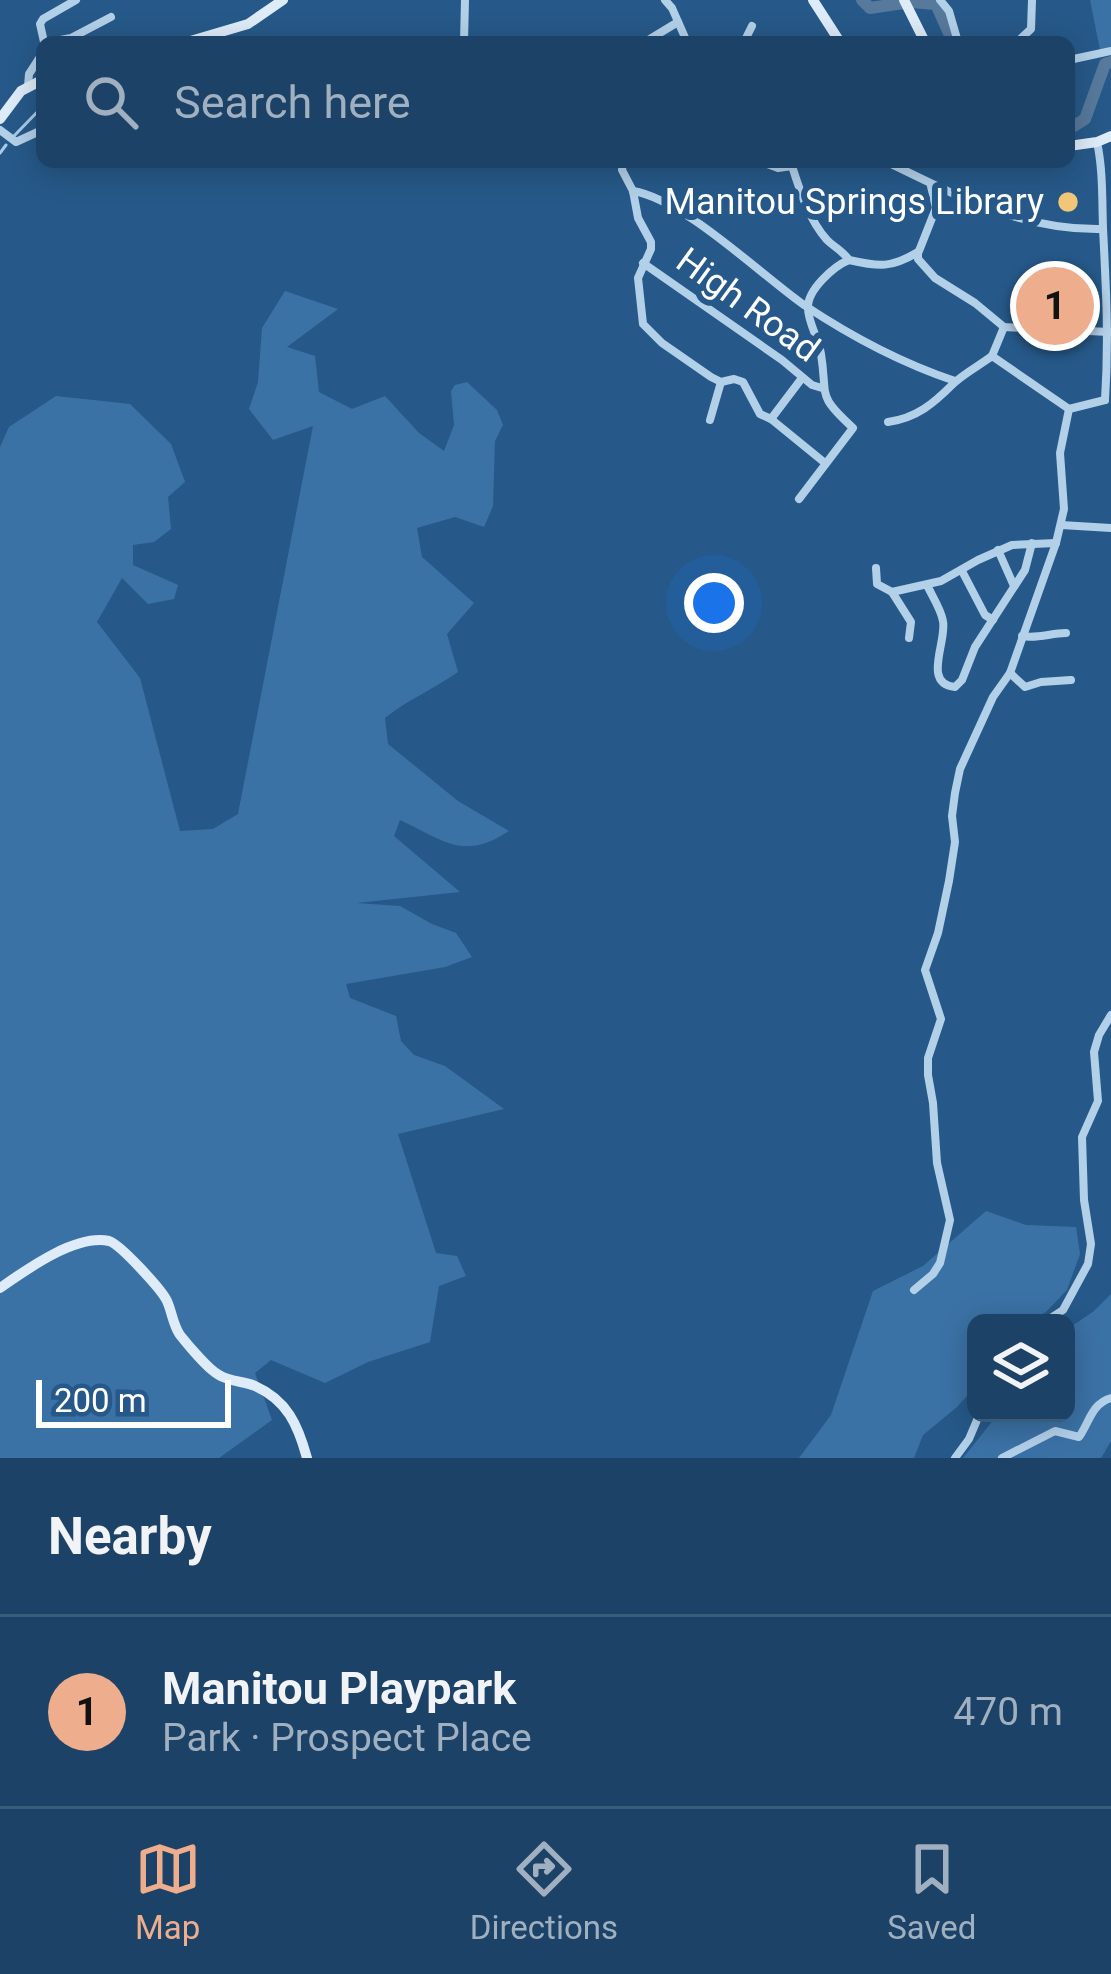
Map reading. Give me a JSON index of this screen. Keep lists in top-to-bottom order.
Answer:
{
  "streets": {
    "street": ["High Road"]
  },
  "places": ["Manitou Springs Library"],
  "scale_bar": "200 m",
  "page": {
    "search": "Search here",
    "pins": "1",
    "scale": "200 m",
    "heading": "Nearby",
    "list": [
      {
        "mark": "1",
        "name": "Manitou Playpark",
        "note": "Park · Prospect Place",
        "value": "470 m"
      }
    ],
    "nav": ["Map", "Directions", "Saved"]
  }
}
